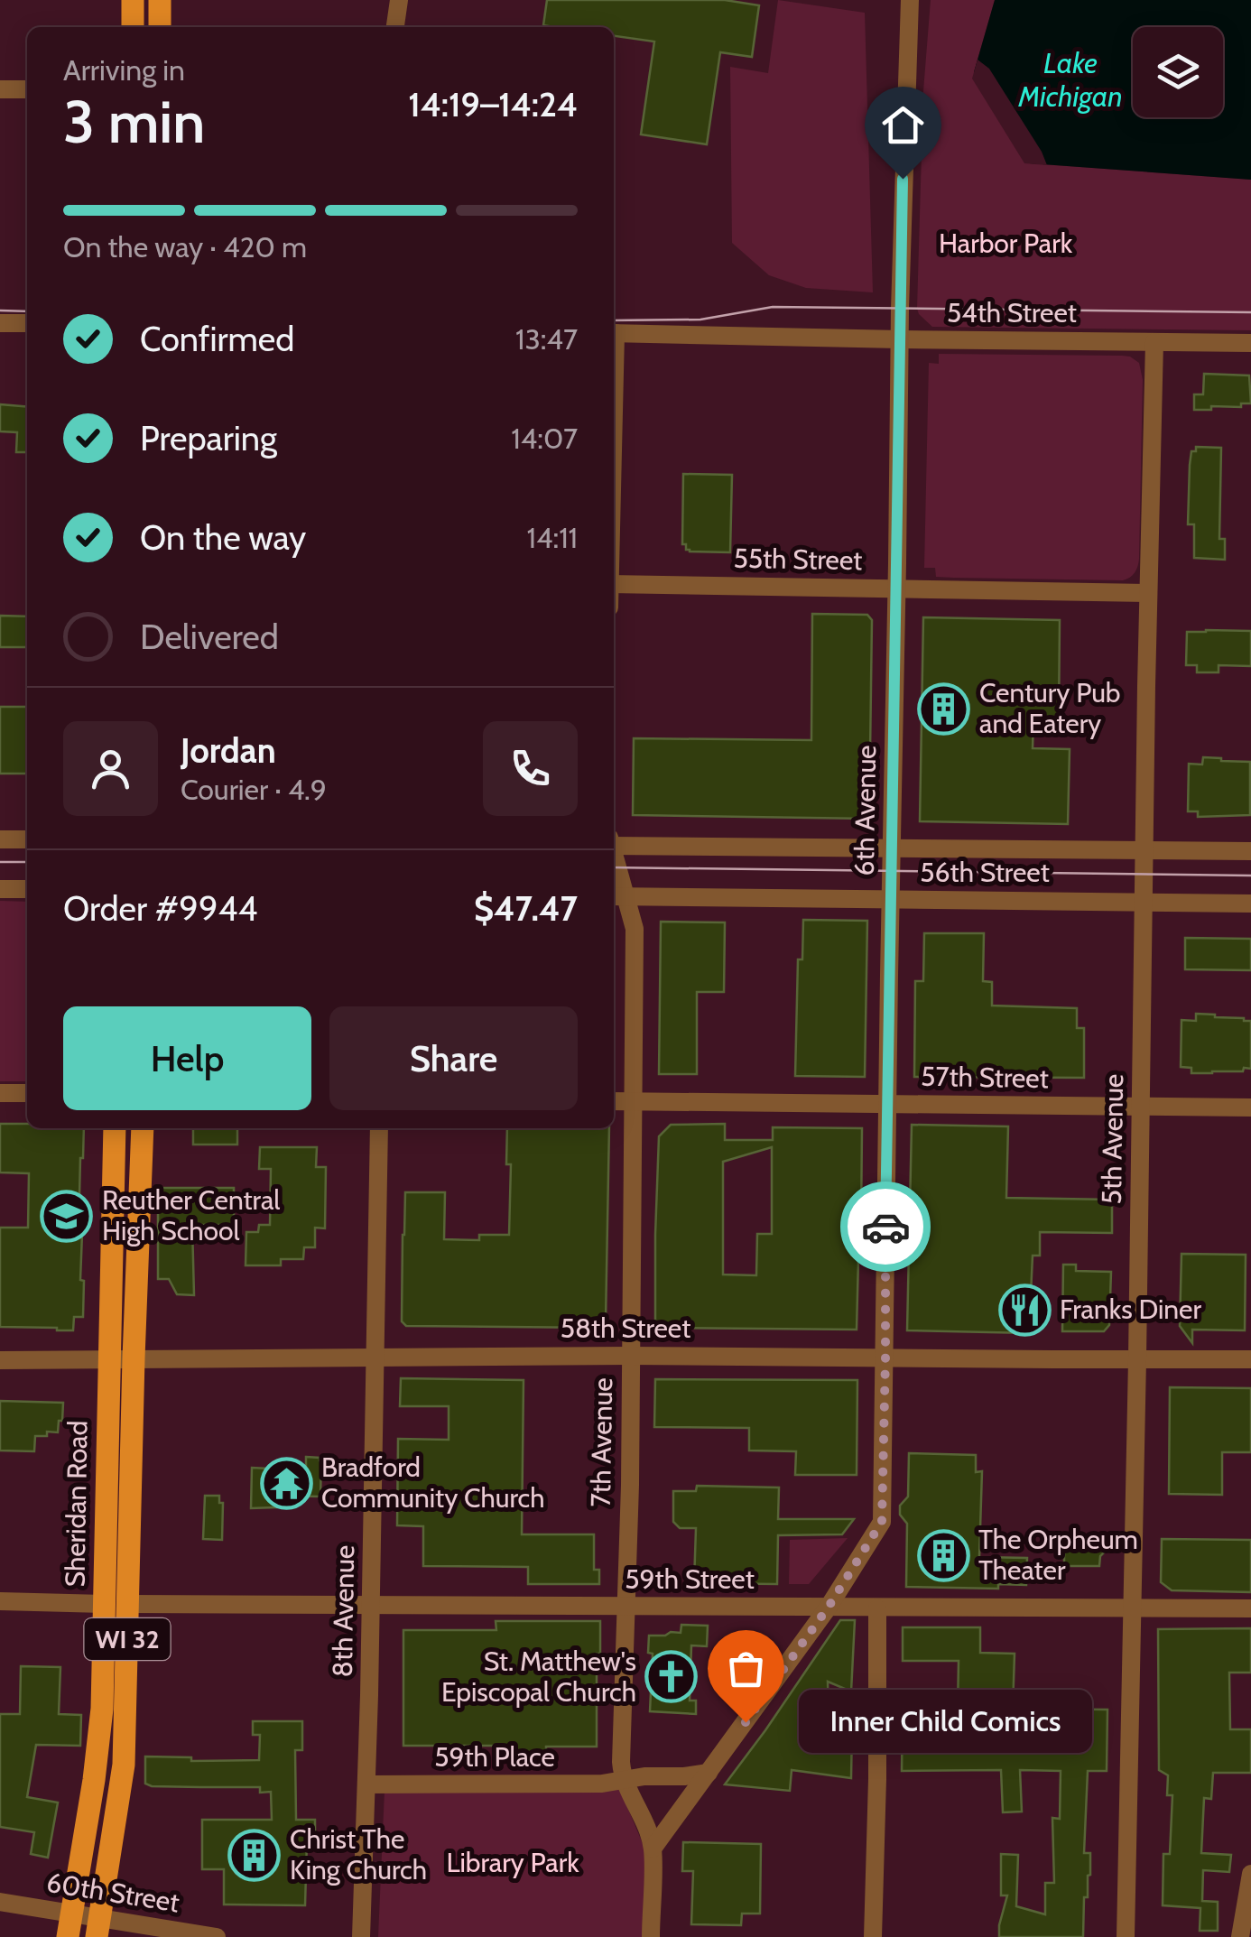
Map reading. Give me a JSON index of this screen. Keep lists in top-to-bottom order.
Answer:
{
  "streets": {
    "main road": ["Sheridan Road", "WI 32"],
    "street": [
      "54th Street",
      "55th Street",
      "6th Avenue",
      "56th Street",
      "57th Street",
      "5th Avenue",
      "58th Street",
      "7th Avenue",
      "59th Street",
      "8th Avenue",
      "59th Place",
      "60th Street"
    ]
  },
  "crossings": [
    ["54th Street", "6th Avenue"],
    ["54th Street", "5th Avenue"],
    ["55th Street", "6th Avenue"],
    ["55th Street", "5th Avenue"],
    ["6th Avenue", "56th Street"],
    ["6th Avenue", "57th Street"],
    ["6th Avenue", "58th Street"],
    ["6th Avenue", "7th Avenue"],
    ["6th Avenue", "59th Street"],
    ["6th Avenue", "59th Place"],
    ["56th Street", "5th Avenue"],
    ["56th Street", "7th Avenue"],
    ["57th Street", "5th Avenue"],
    ["57th Street", "7th Avenue"],
    ["5th Avenue", "58th Street"],
    ["5th Avenue", "59th Street"],
    ["58th Street", "7th Avenue"],
    ["58th Street", "Sheridan Road"],
    ["58th Street", "8th Avenue"],
    ["7th Avenue", "59th Street"],
    ["7th Avenue", "59th Place"],
    ["Sheridan Road", "59th Street"],
    ["Sheridan Road", "60th Street"],
    ["59th Street", "8th Avenue"],
    ["8th Avenue", "59th Place"]
  ],
  "water": ["Lake Michigan"],
  "parks": ["Harbor Park", "Library Park"],
  "places": {
    "building": ["Century Pub and Eatery", "The Orpheum Theater", "Christ The King Church"],
    "school or university": ["Reuther Central High School"],
    "restaurant": ["Franks Diner"],
    "temple": ["Bradford Community Church"],
    "church": ["St. Matthew's Episcopal Church"],
    "other": ["Inner Child Comics"]
  },
  "page": {
    "heading": ["3 min", "Arriving in", "14:19–14:24"],
    "panel": [
      "Jordan",
      "Courier · 4.9",
      "Order #9944",
      "$47.47"
    ],
    "bar": "On the way · 420 m",
    "list": [
      ["Confirmed", "13:47"],
      ["Preparing", "14:07"],
      ["On the way", "14:11"],
      "Delivered"
    ],
    "buttons": ["Help", "Share"],
    "bubble": "Inner Child Comics"
  }
}
